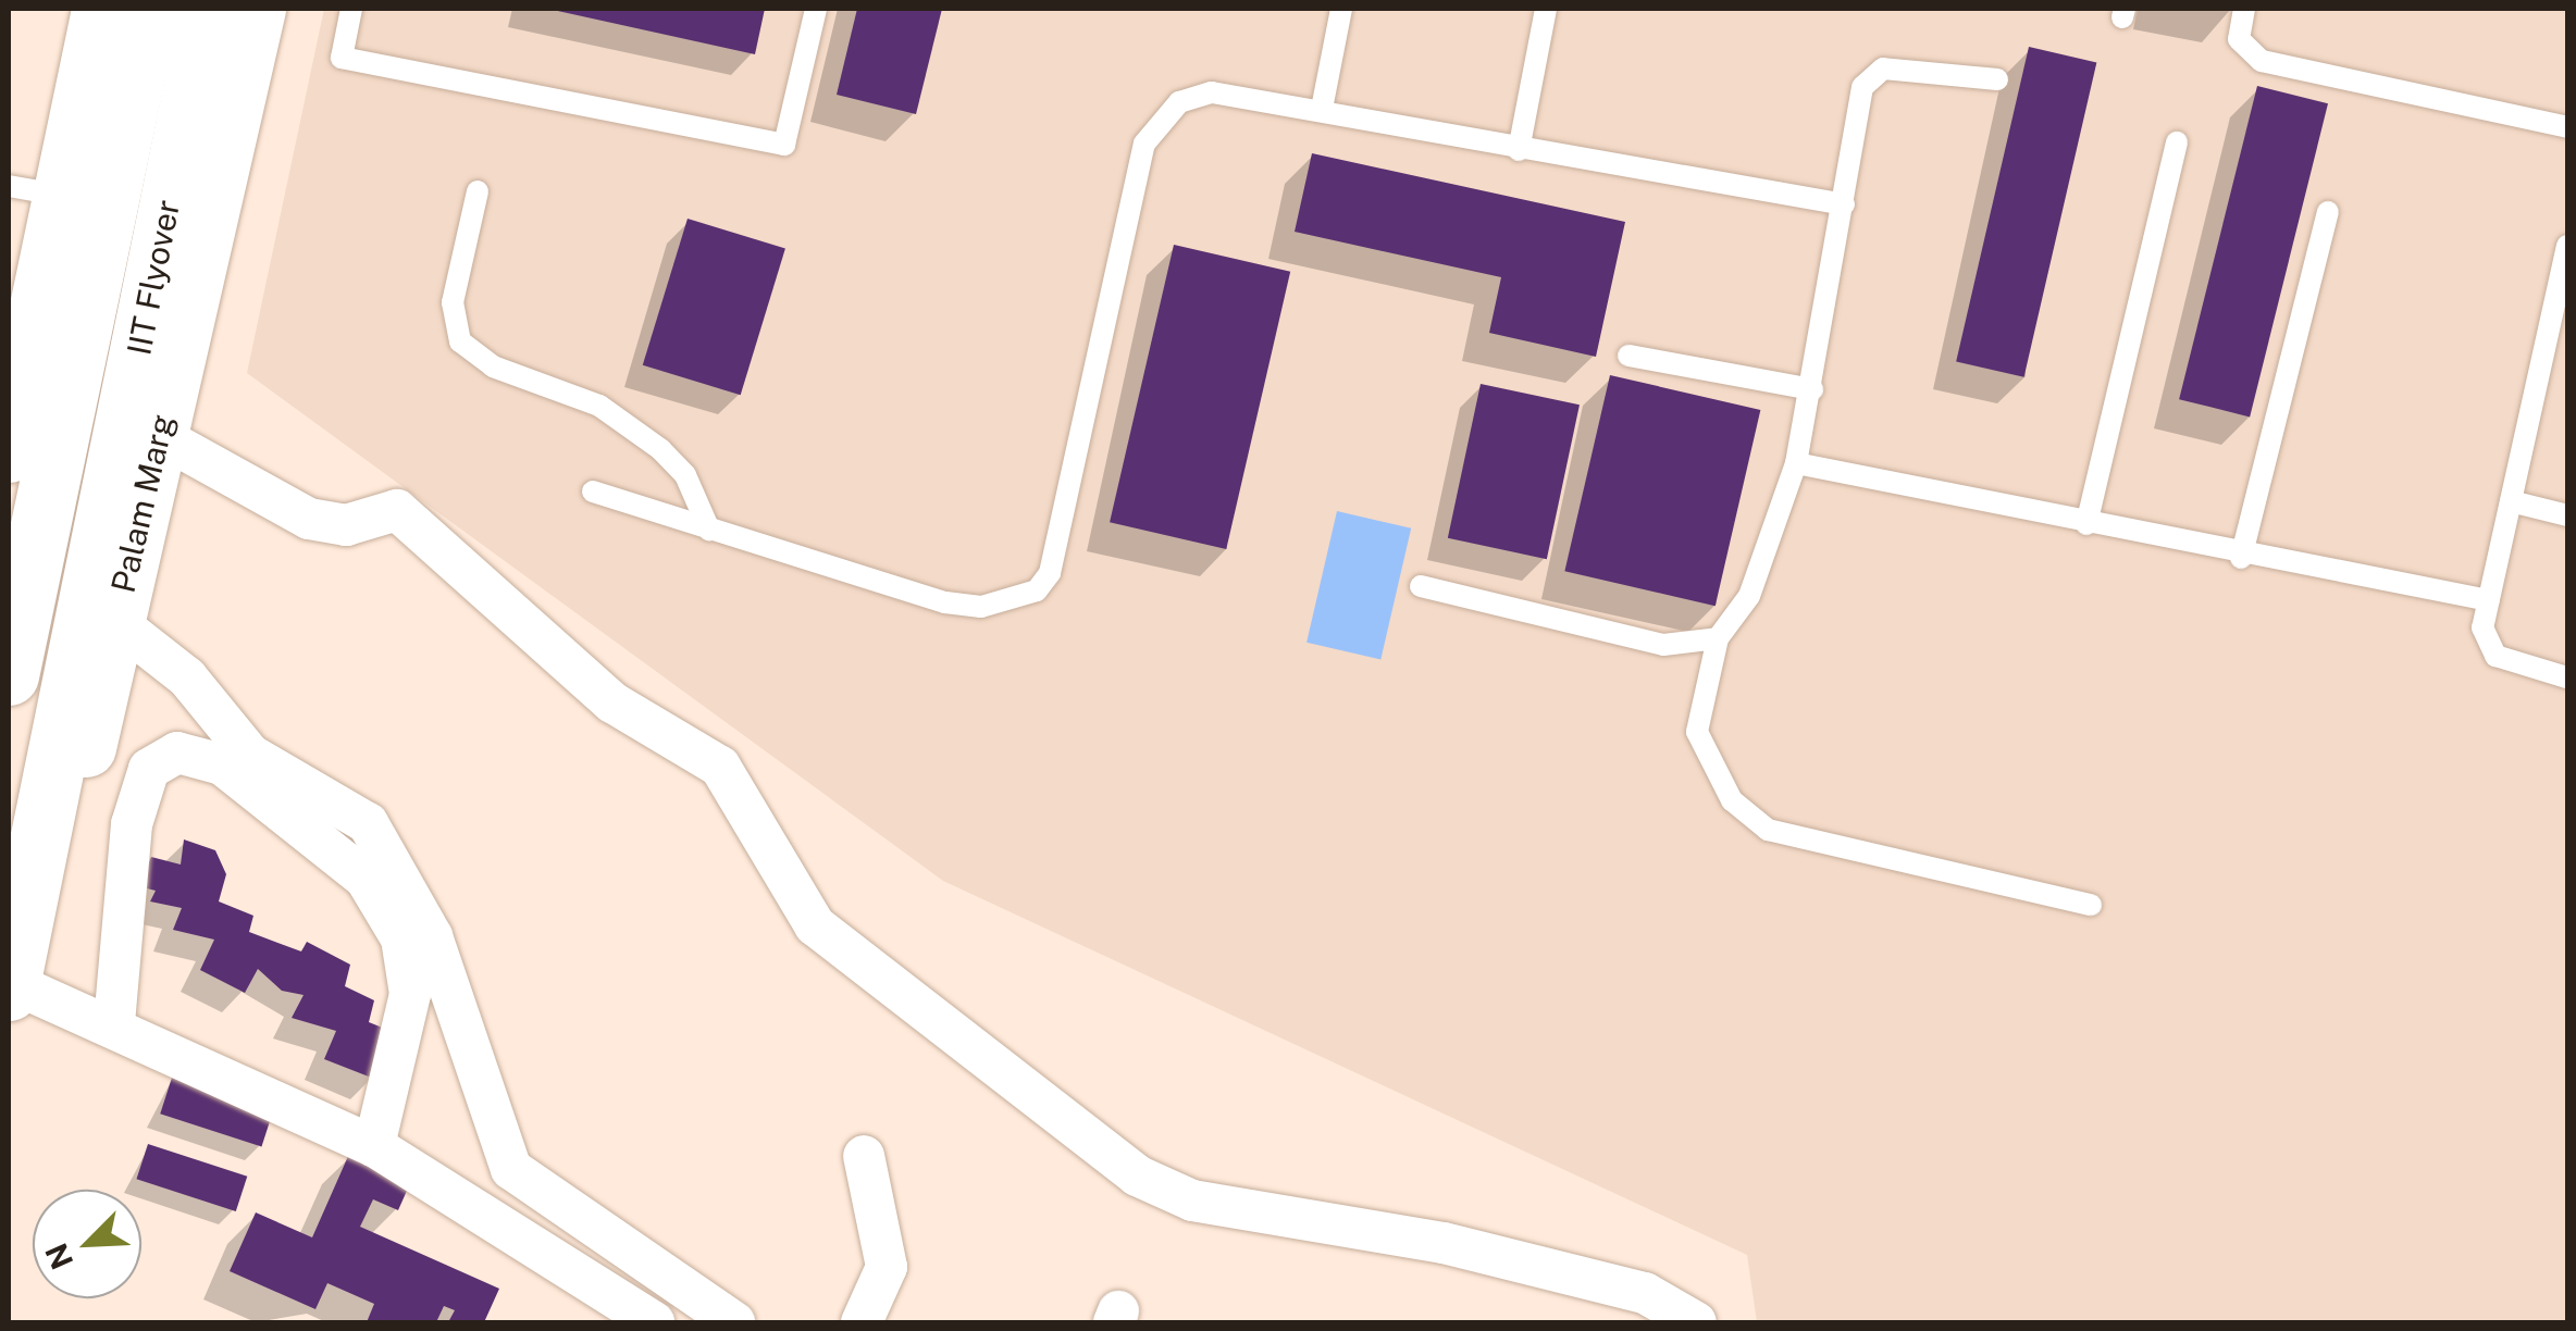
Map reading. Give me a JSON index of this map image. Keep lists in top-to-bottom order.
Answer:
{
  "streets": {
    "main road": ["IIT Flyover", "Palam Marg"]
  },
  "crossings": [
    ["IIT Flyover", "Palam Marg"]
  ],
  "north": "bottom left"
}
